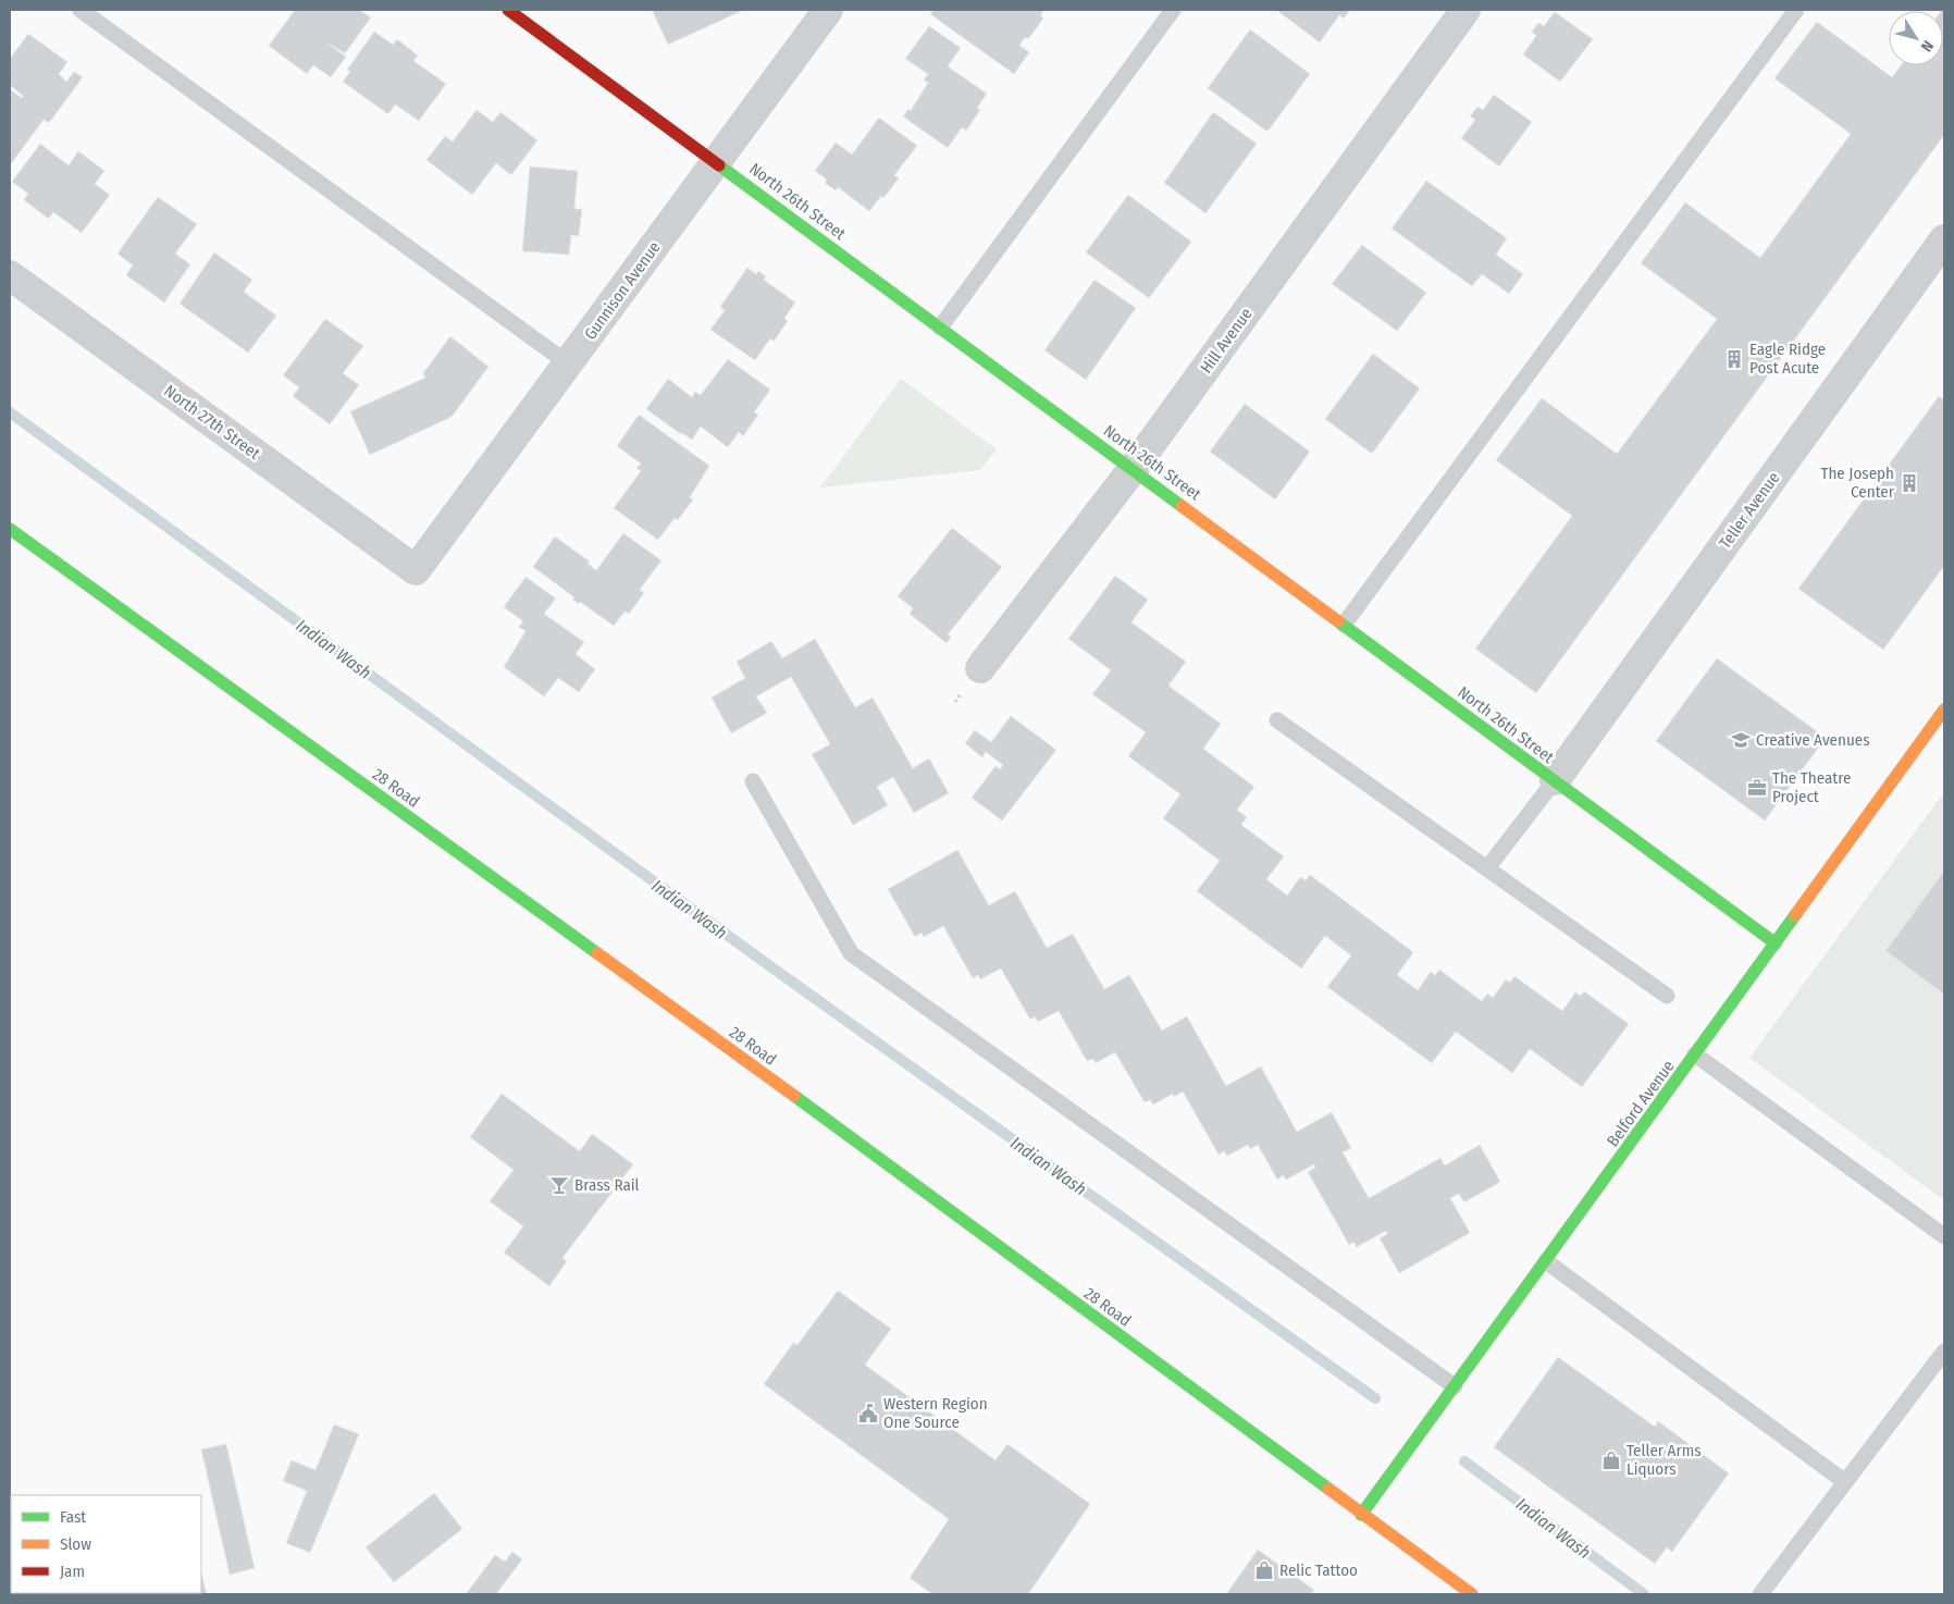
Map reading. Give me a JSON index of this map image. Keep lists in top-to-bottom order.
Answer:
{
  "streets": {
    "street": [
      "North 26th Street",
      "Gunnison Avenue",
      "Hill Avenue",
      "North 27th Street",
      "Teller Avenue",
      "28 Road",
      "Belford Avenue"
    ]
  },
  "crossings": [
    ["North 26th Street", "Gunnison Avenue"],
    ["North 26th Street", "Hill Avenue"],
    ["North 26th Street", "Teller Avenue"],
    ["North 26th Street", "Belford Avenue"],
    ["Gunnison Avenue", "North 27th Street"],
    ["28 Road", "Belford Avenue"]
  ],
  "water": ["Indian Wash"],
  "places": {
    "building": ["Eagle Ridge Post Acute", "The Joseph Center"],
    "school or university": ["Creative Avenues"],
    "office": ["The Theatre Project"],
    "bar": ["Brass Rail"],
    "public building": ["Western Region One Source"],
    "shop": ["Teller Arms Liquors", "Relic Tattoo"]
  },
  "legend": ["Fast", "Slow", "Jam"],
  "north": "bottom right"
}
